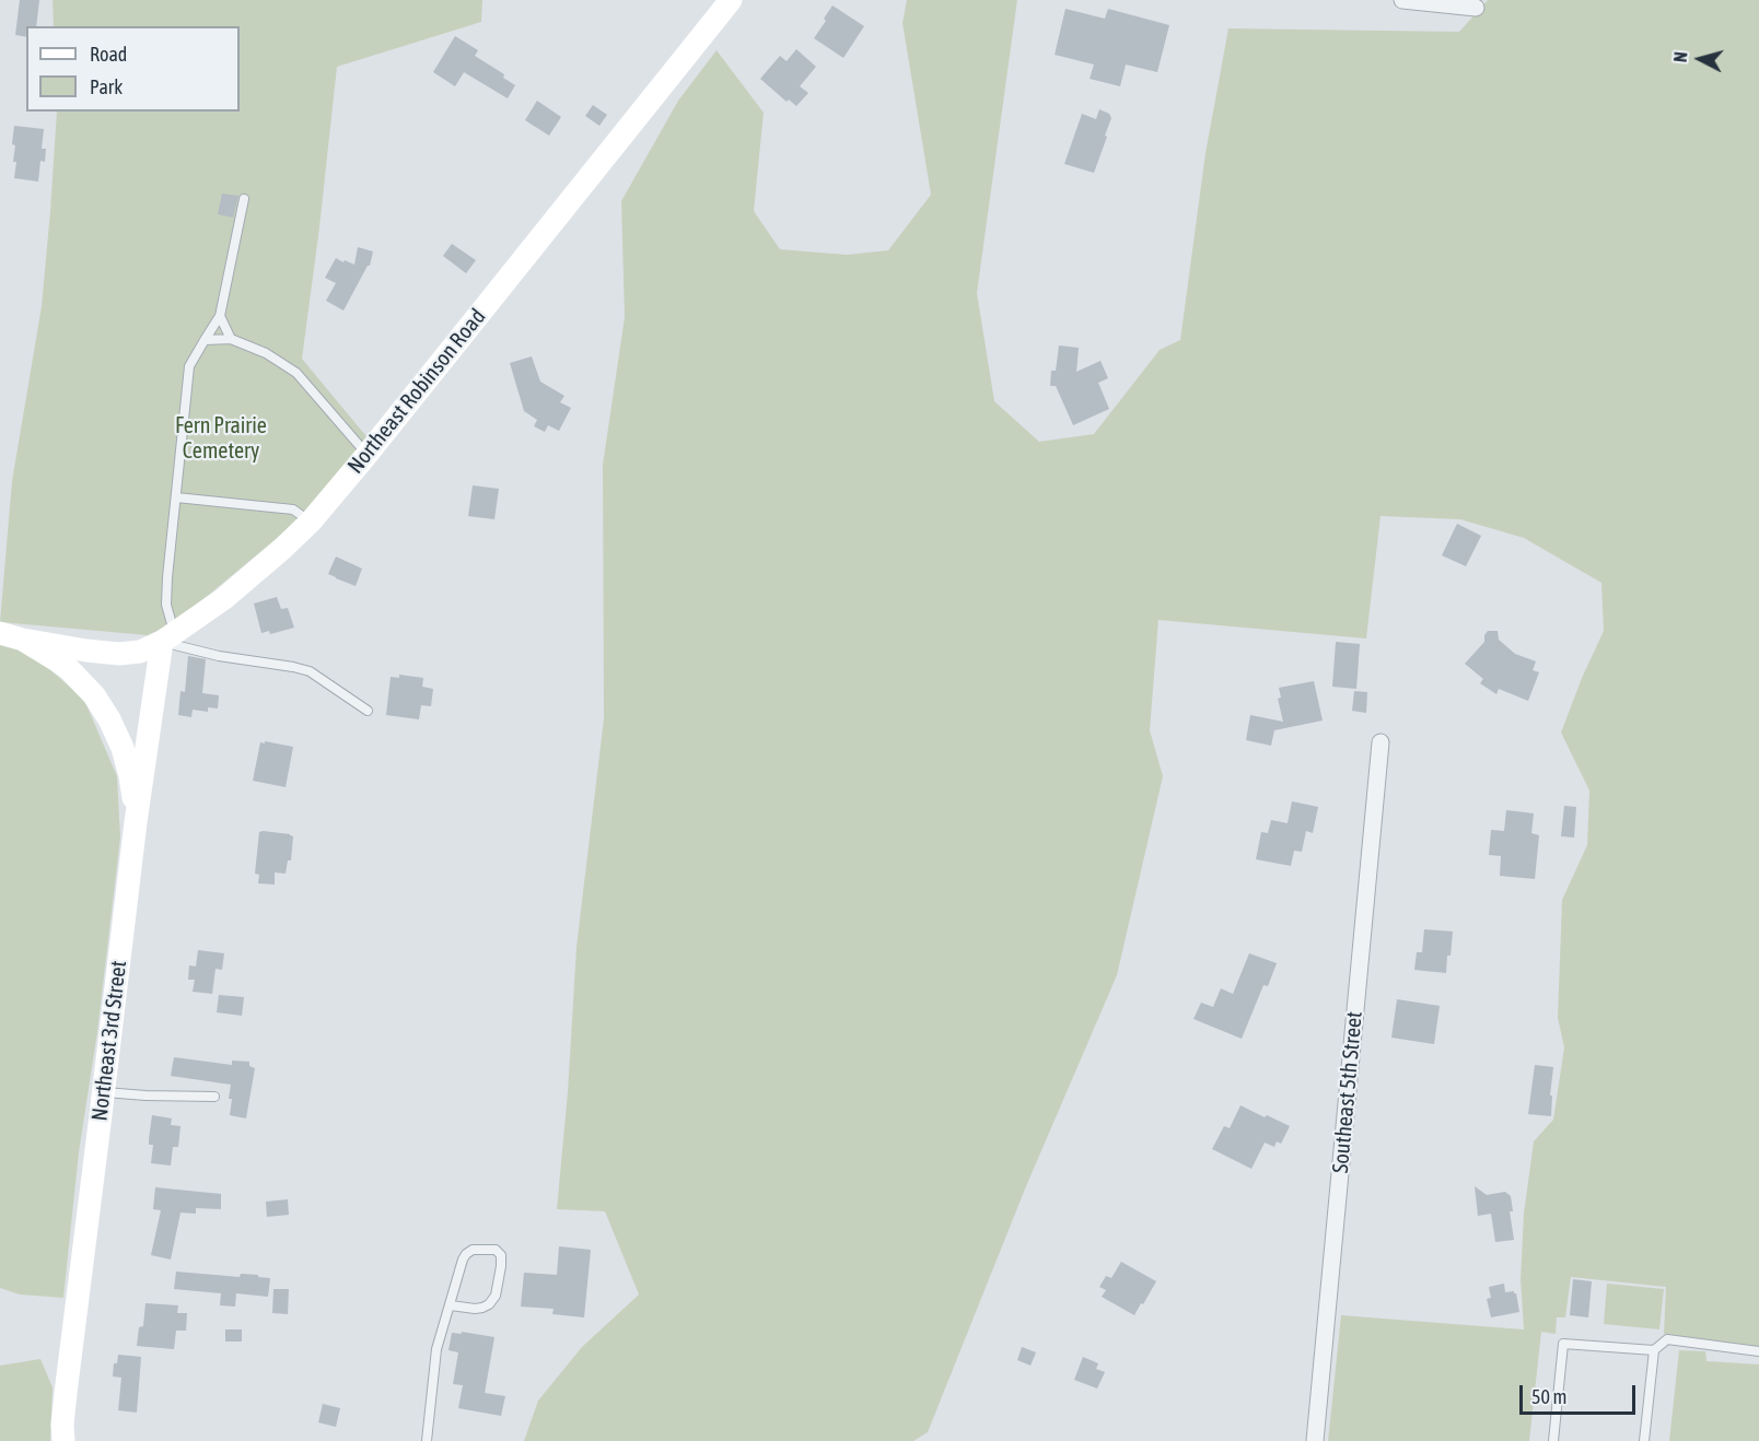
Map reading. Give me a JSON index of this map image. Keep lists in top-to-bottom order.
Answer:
{
  "streets": {
    "street": ["Northeast Robinson Road", "Northeast 3rd Street", "Southeast 5th Street"]
  },
  "crossings": [
    ["Northeast Robinson Road", "Northeast 3rd Street"]
  ],
  "parks": ["Fern Prairie Cemetery"],
  "legend": ["Road", "Park"],
  "scale_bar": "50 m",
  "north": "left"
}
